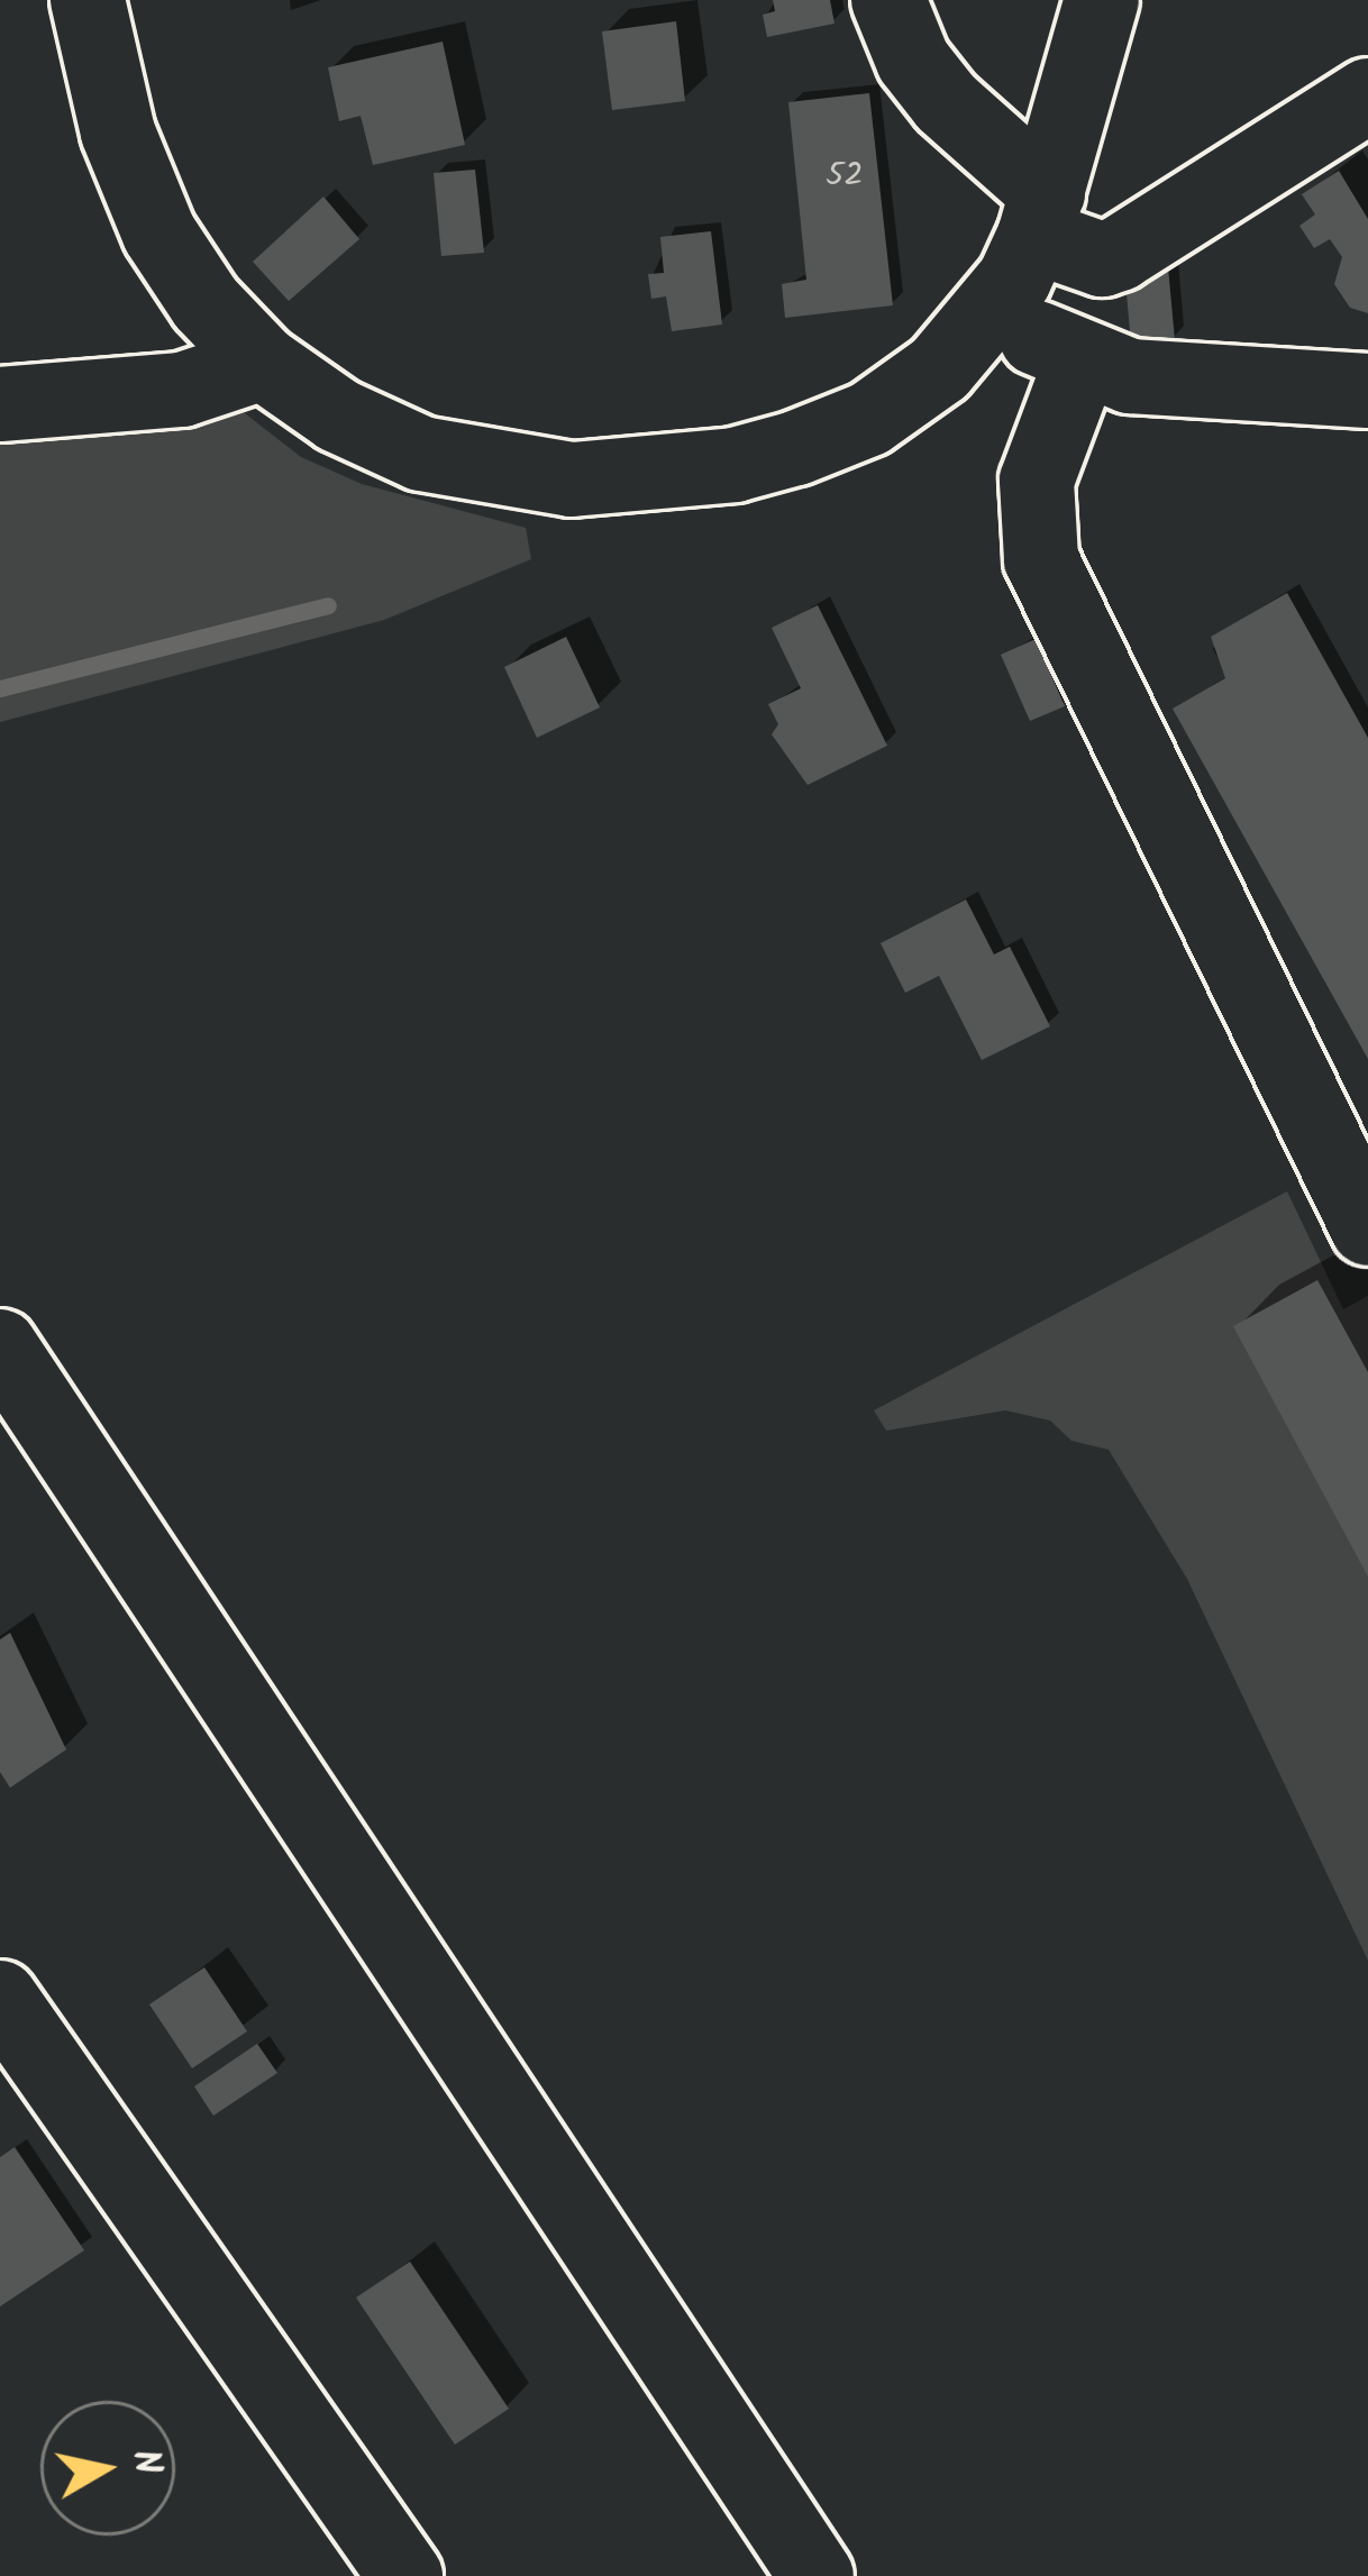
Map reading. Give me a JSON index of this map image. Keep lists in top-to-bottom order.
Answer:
{
  "house_numbers": ["52"],
  "north": "right"
}
